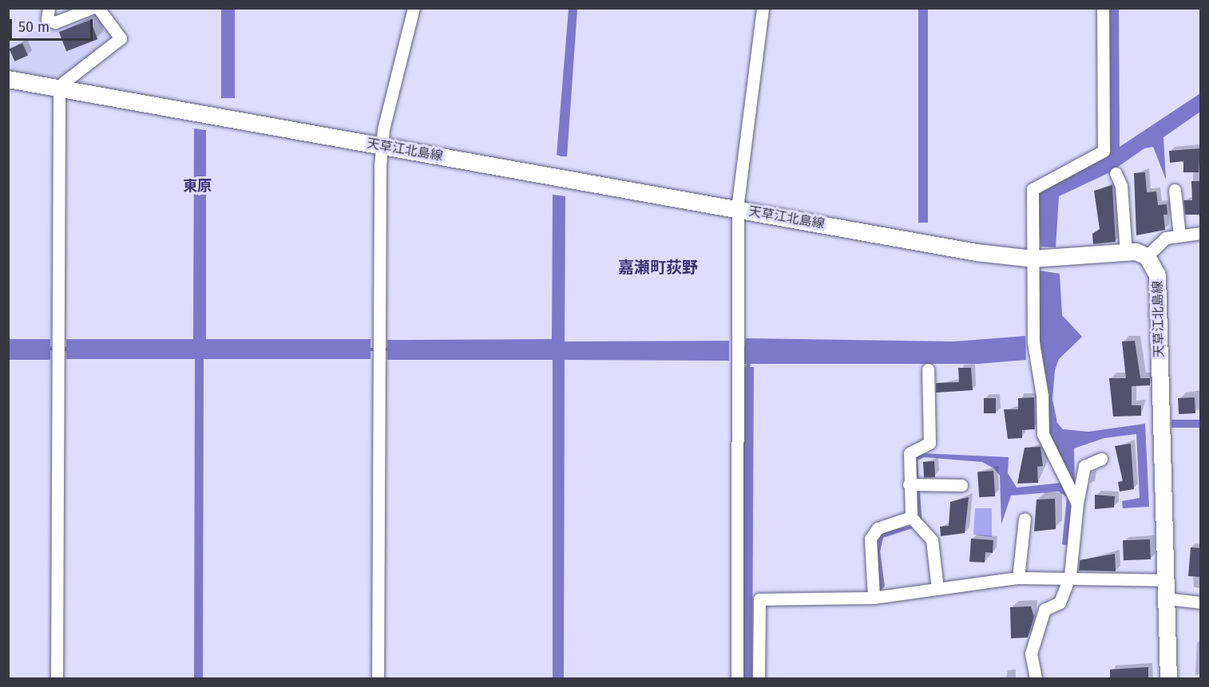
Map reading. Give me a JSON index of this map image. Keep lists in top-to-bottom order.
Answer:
{
  "streets": {
    "street": ["天草江北島線"]
  },
  "districts": ["東原", "嘉瀬町荻野"],
  "scale_bar": "50 m"
}
